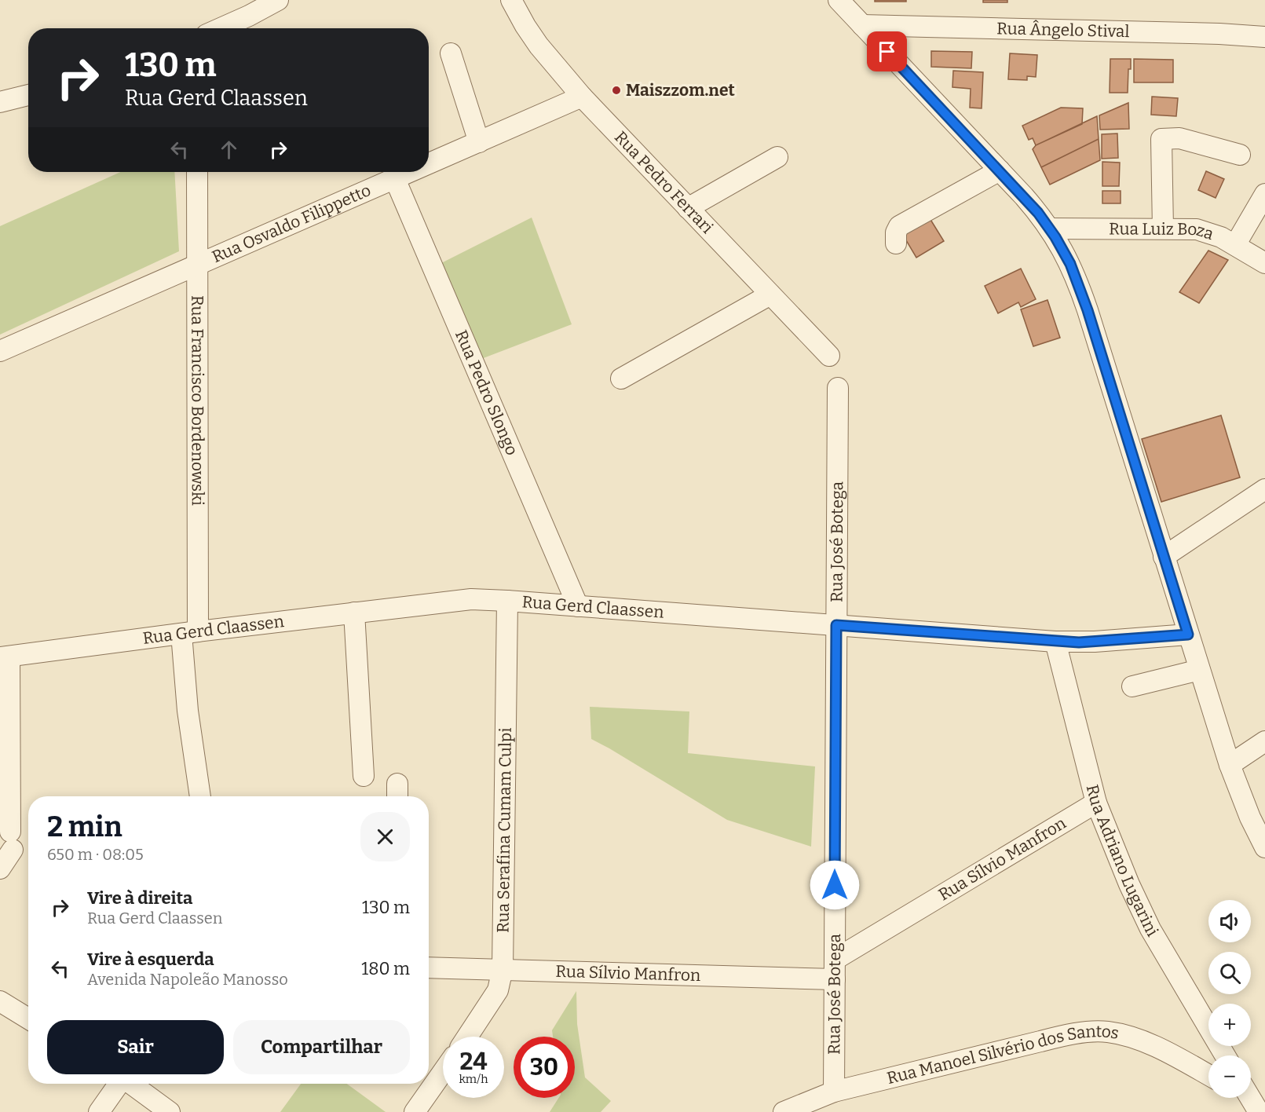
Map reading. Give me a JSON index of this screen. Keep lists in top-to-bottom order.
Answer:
{
  "streets": {
    "street": [
      "Rua Ângelo Stival",
      "Rua Pedro Ferrari",
      "Rua Osvaldo Filippetto",
      "Rua Luiz Boza",
      "Rua Pedro Slongo",
      "Rua Francisco Bordenowski",
      "Rua José Botega",
      "Rua Gerd Claassen",
      "Rua Serafina Cumam Culpi",
      "Rua Sílvio Manfron",
      "Rua Adriano Lugarini",
      "Rua Manoel Silvério dos Santos"
    ]
  },
  "crossings": [
    ["Rua Pedro Ferrari", "Rua Osvaldo Filippetto"],
    ["Rua Osvaldo Filippetto", "Rua Pedro Slongo"],
    ["Rua Osvaldo Filippetto", "Rua Francisco Bordenowski"],
    ["Rua Pedro Slongo", "Rua Gerd Claassen"],
    ["Rua Francisco Bordenowski", "Rua Gerd Claassen"],
    ["Rua José Botega", "Rua Gerd Claassen"],
    ["Rua José Botega", "Rua Sílvio Manfron"],
    ["Rua José Botega", "Rua Manoel Silvério dos Santos"],
    ["Rua Gerd Claassen", "Rua Serafina Cumam Culpi"],
    ["Rua Gerd Claassen", "Rua Adriano Lugarini"],
    ["Rua Serafina Cumam Culpi", "Rua Sílvio Manfron"],
    ["Rua Sílvio Manfron", "Rua Adriano Lugarini"]
  ],
  "places": ["Maiszzom.net"],
  "page": {
    "turn": ["130 m", "Rua Gerd Claassen"],
    "heading": ["2 min", "650 m · 08:05"],
    "list": [
      {
        "name": "Vire à direita",
        "note": "Rua Gerd Claassen",
        "value": "130 m"
      },
      {
        "name": "Vire à esquerda",
        "note": "Avenida Napoleão Manosso",
        "value": "180 m"
      }
    ],
    "map_buttons": ["+", "−"],
    "buttons": ["Sair", "Compartilhar"],
    "speed": "24 km/h",
    "limit": "30"
  }
}
